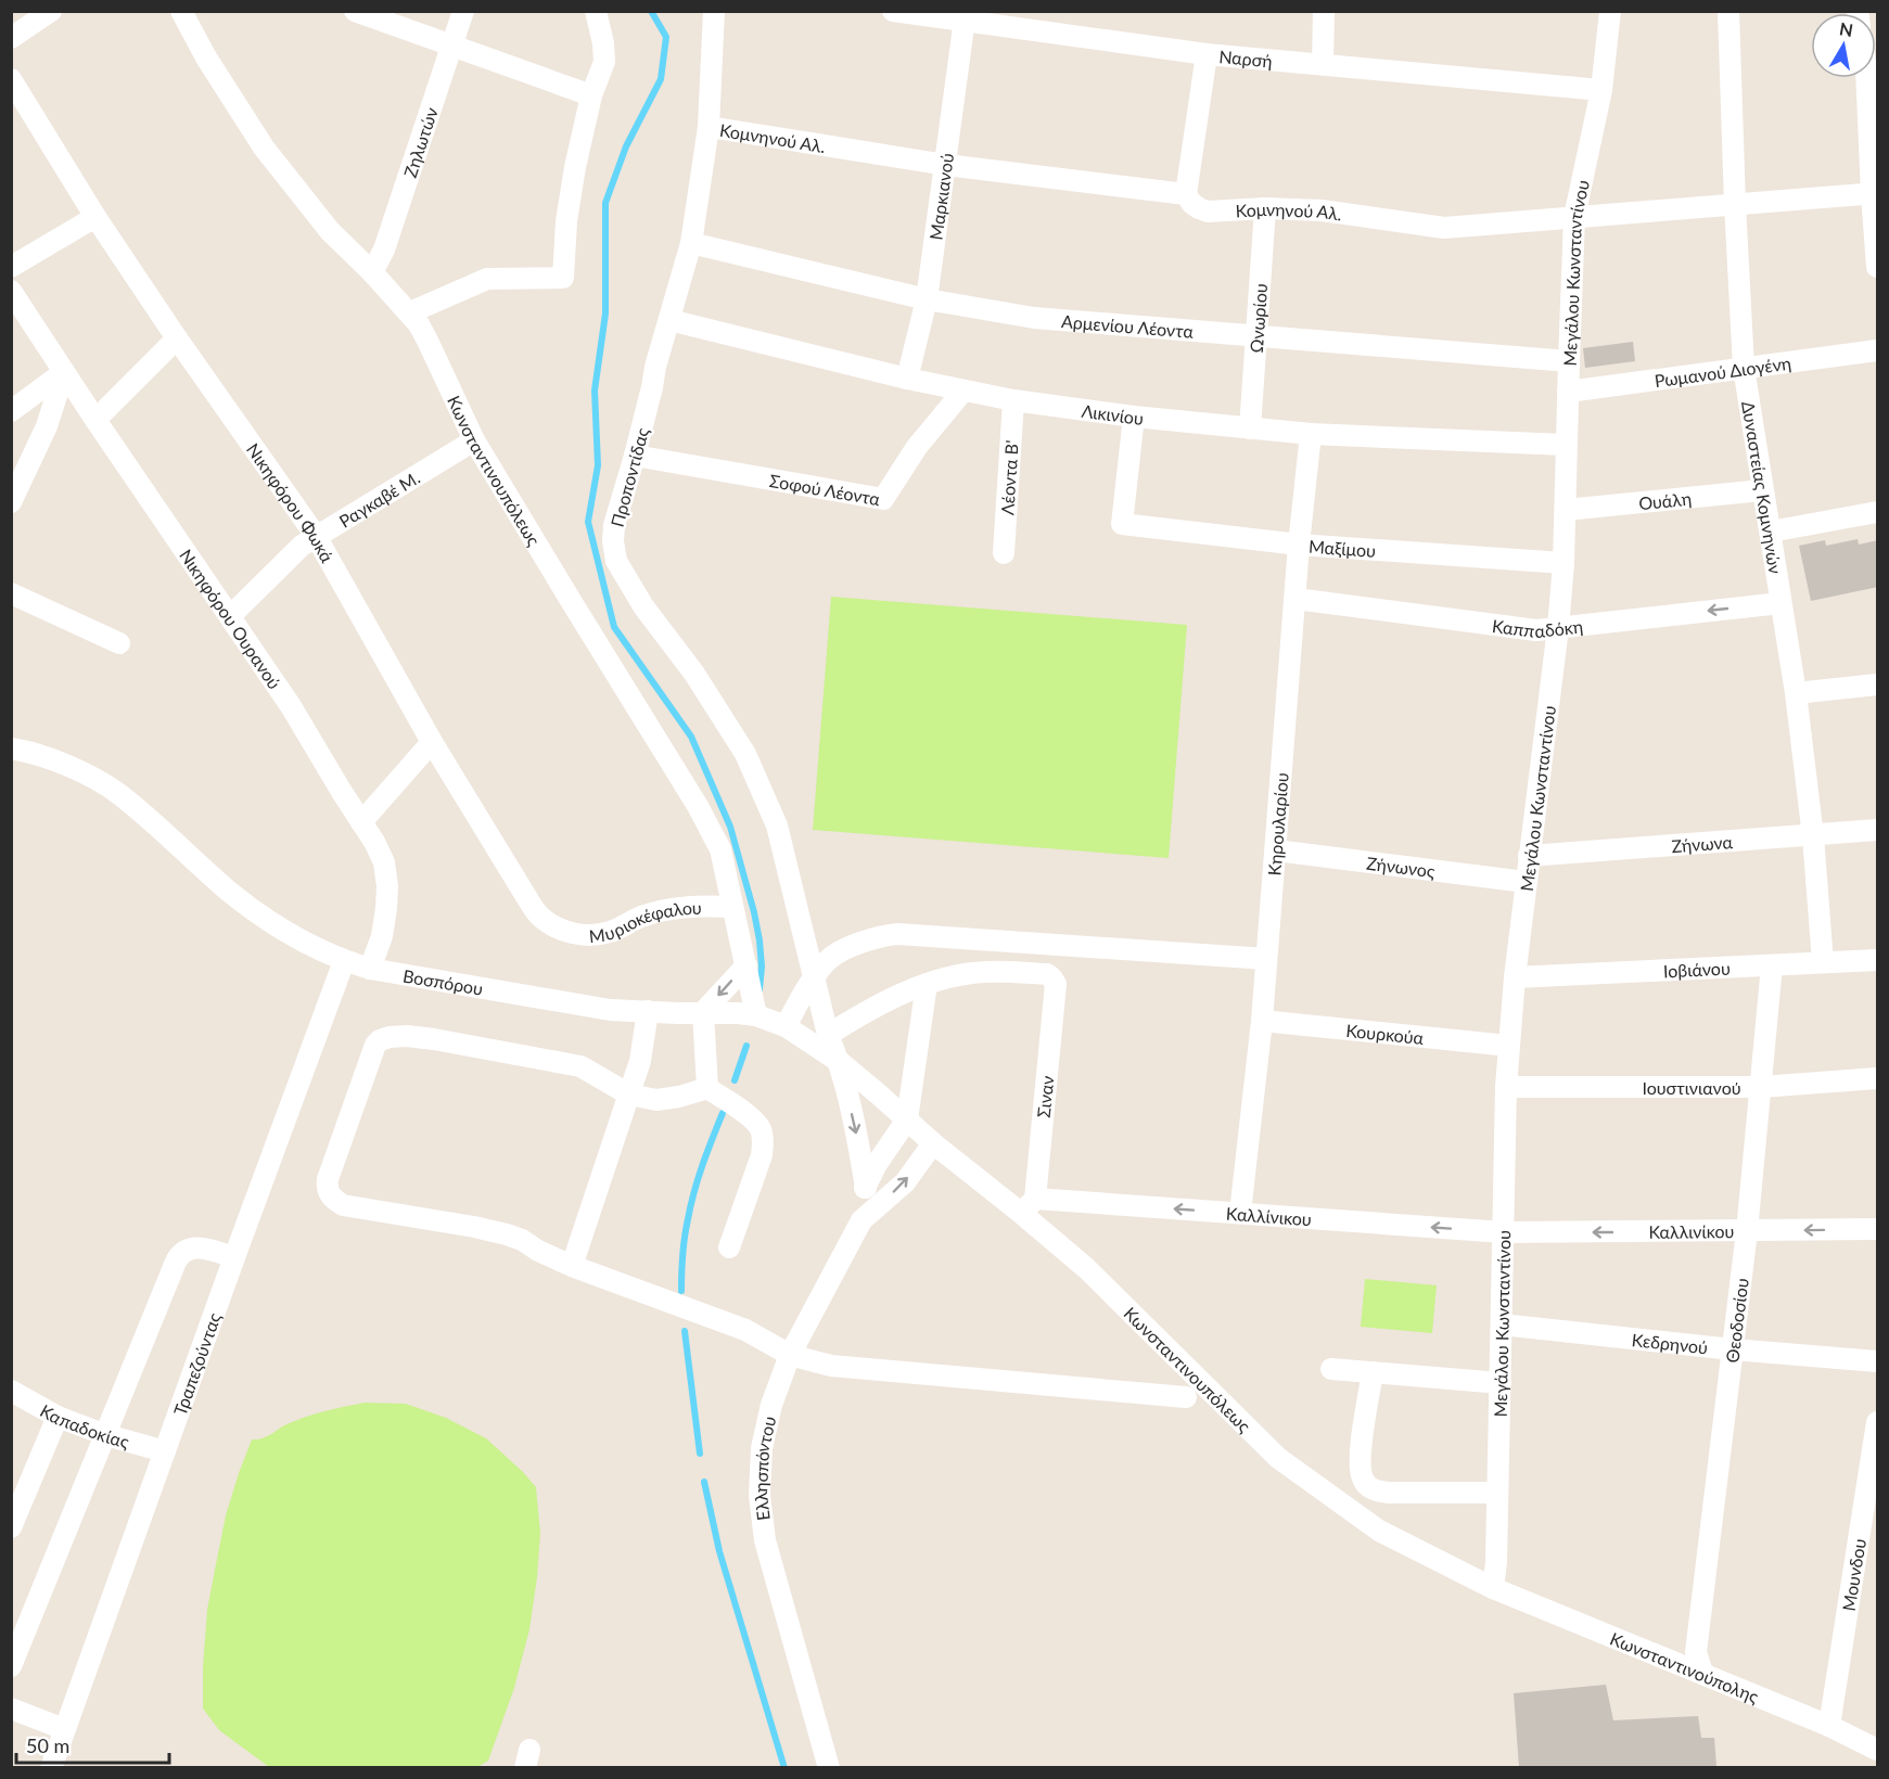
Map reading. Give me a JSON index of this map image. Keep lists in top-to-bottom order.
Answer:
{
  "streets": {
    "street": [
      "Ναρσή",
      "Κομνηνού Αλ.",
      "Ζηλωτών",
      "Μαρκιανού",
      "Μεγάλου Κωνσταντίνου",
      "Ωνωρίου",
      "Αρμενίου Λέοντα",
      "Ρωμανού Διογένη",
      "Λικινίου",
      "Κωνσταντινουπόλεως",
      "Προποντίδας",
      "Λέοντα Β'",
      "Σοφού Λέοντα",
      "Δυναστείας Κομνηνών",
      "Ραγκαβέ Μ.",
      "Ουάλη",
      "Νικηφόρου Φωκά",
      "Μαξίμου",
      "Νικηφόρου Ουρανού",
      "Καππαδόκη",
      "Κηρουλαρίου",
      "Ζήνωνα",
      "Ζήνωνος",
      "Μυριοκέφαλου",
      "Ιοβιάνου",
      "Βοσπόρου",
      "Κουρκούα",
      "Ιουστινιανού",
      "Σιναν",
      "Καλλίνικου",
      "Καλλινίκου",
      "Θεοδοσίου",
      "Κεδρηνού",
      "Τραπεζούντας",
      "Καπαδοκίας",
      "Ελλησπόντου",
      "Μουνδου",
      "Κωνσταντινούπολης"
    ]
  },
  "crossings": [
    ["Ναρσή", "Μαρκιανού"],
    ["Ναρσή", "Μεγάλου Κωνσταντίνου"],
    ["Κομνηνού Αλ.", "Μαρκιανού"],
    ["Κομνηνού Αλ.", "Μεγάλου Κωνσταντίνου"],
    ["Κομνηνού Αλ.", "Ωνωρίου"],
    ["Κομνηνού Αλ.", "Προποντίδας"],
    ["Κομνηνού Αλ.", "Δυναστείας Κομνηνών"],
    ["Ζηλωτών", "Κωνσταντινουπόλεως"],
    ["Μαρκιανού", "Αρμενίου Λέοντα"],
    ["Μαρκιανού", "Λικινίου"],
    ["Μεγάλου Κωνσταντίνου", "Αρμενίου Λέοντα"],
    ["Μεγάλου Κωνσταντίνου", "Ρωμανού Διογένη"],
    ["Μεγάλου Κωνσταντίνου", "Λικινίου"],
    ["Μεγάλου Κωνσταντίνου", "Κωνσταντινουπόλεως"],
    ["Μεγάλου Κωνσταντίνου", "Ουάλη"],
    ["Μεγάλου Κωνσταντίνου", "Μαξίμου"],
    ["Μεγάλου Κωνσταντίνου", "Καππαδόκη"],
    ["Μεγάλου Κωνσταντίνου", "Ζήνωνα"],
    ["Μεγάλου Κωνσταντίνου", "Ζήνωνος"],
    ["Μεγάλου Κωνσταντίνου", "Ιοβιάνου"],
    ["Μεγάλου Κωνσταντίνου", "Κουρκούα"],
    ["Μεγάλου Κωνσταντίνου", "Ιουστινιανού"],
    ["Μεγάλου Κωνσταντίνου", "Καλλίνικου"],
    ["Μεγάλου Κωνσταντίνου", "Καλλινίκου"],
    ["Μεγάλου Κωνσταντίνου", "Κεδρηνού"],
    ["Μεγάλου Κωνσταντίνου", "Κωνσταντινούπολης"],
    ["Ωνωρίου", "Αρμενίου Λέοντα"],
    ["Ωνωρίου", "Λικινίου"],
    ["Αρμενίου Λέοντα", "Προποντίδας"],
    ["Ρωμανού Διογένη", "Δυναστείας Κομνηνών"],
    ["Λικινίου", "Προποντίδας"],
    ["Λικινίου", "Λέοντα Β'"],
    ["Λικινίου", "Σοφού Λέοντα"],
    ["Λικινίου", "Μαξίμου"],
    ["Λικινίου", "Κηρουλαρίου"],
    ["Κωνσταντινουπόλεως", "Ραγκαβέ Μ."],
    ["Κωνσταντινουπόλεως", "Μυριοκέφαλου"],
    ["Κωνσταντινουπόλεως", "Βοσπόρου"],
    ["Κωνσταντινουπόλεως", "Σιναν"],
    ["Κωνσταντινουπόλεως", "Καλλίνικου"],
    ["Κωνσταντινουπόλεως", "Ελλησπόντου"],
    ["Κωνσταντινουπόλεως", "Κωνσταντινούπολης"],
    ["Προποντίδας", "Σοφού Λέοντα"],
    ["Προποντίδας", "Βοσπόρου"],
    ["Δυναστείας Κομνηνών", "Ουάλη"],
    ["Δυναστείας Κομνηνών", "Καππαδόκη"],
    ["Δυναστείας Κομνηνών", "Ζήνωνα"],
    ["Δυναστείας Κομνηνών", "Ιοβιάνου"],
    ["Ραγκαβέ Μ.", "Νικηφόρου Φωκά"],
    ["Ραγκαβέ Μ.", "Νικηφόρου Ουρανού"],
    ["Νικηφόρου Φωκά", "Μυριοκέφαλου"],
    ["Μαξίμου", "Κηρουλαρίου"],
    ["Νικηφόρου Ουρανού", "Βοσπόρου"],
    ["Καππαδόκη", "Κηρουλαρίου"],
    ["Κηρουλαρίου", "Ζήνωνος"],
    ["Κηρουλαρίου", "Κουρκούα"],
    ["Κηρουλαρίου", "Καλλίνικου"],
    ["Ιοβιάνου", "Θεοδοσίου"],
    ["Βοσπόρου", "Τραπεζούντας"],
    ["Βοσπόρου", "Ελλησπόντου"],
    ["Ιουστινιανού", "Θεοδοσίου"],
    ["Σιναν", "Καλλίνικου"],
    ["Καλλίνικου", "Καλλινίκου"],
    ["Καλλινίκου", "Θεοδοσίου"],
    ["Θεοδοσίου", "Κεδρηνού"],
    ["Θεοδοσίου", "Κωνσταντινούπολης"],
    ["Τραπεζούντας", "Καπαδοκίας"],
    ["Μουνδου", "Κωνσταντινούπολης"]
  ],
  "one_way": ["Καππαδόκη", "Καλλινίκου"],
  "scale_bar": "50 m",
  "north": "top"
}
